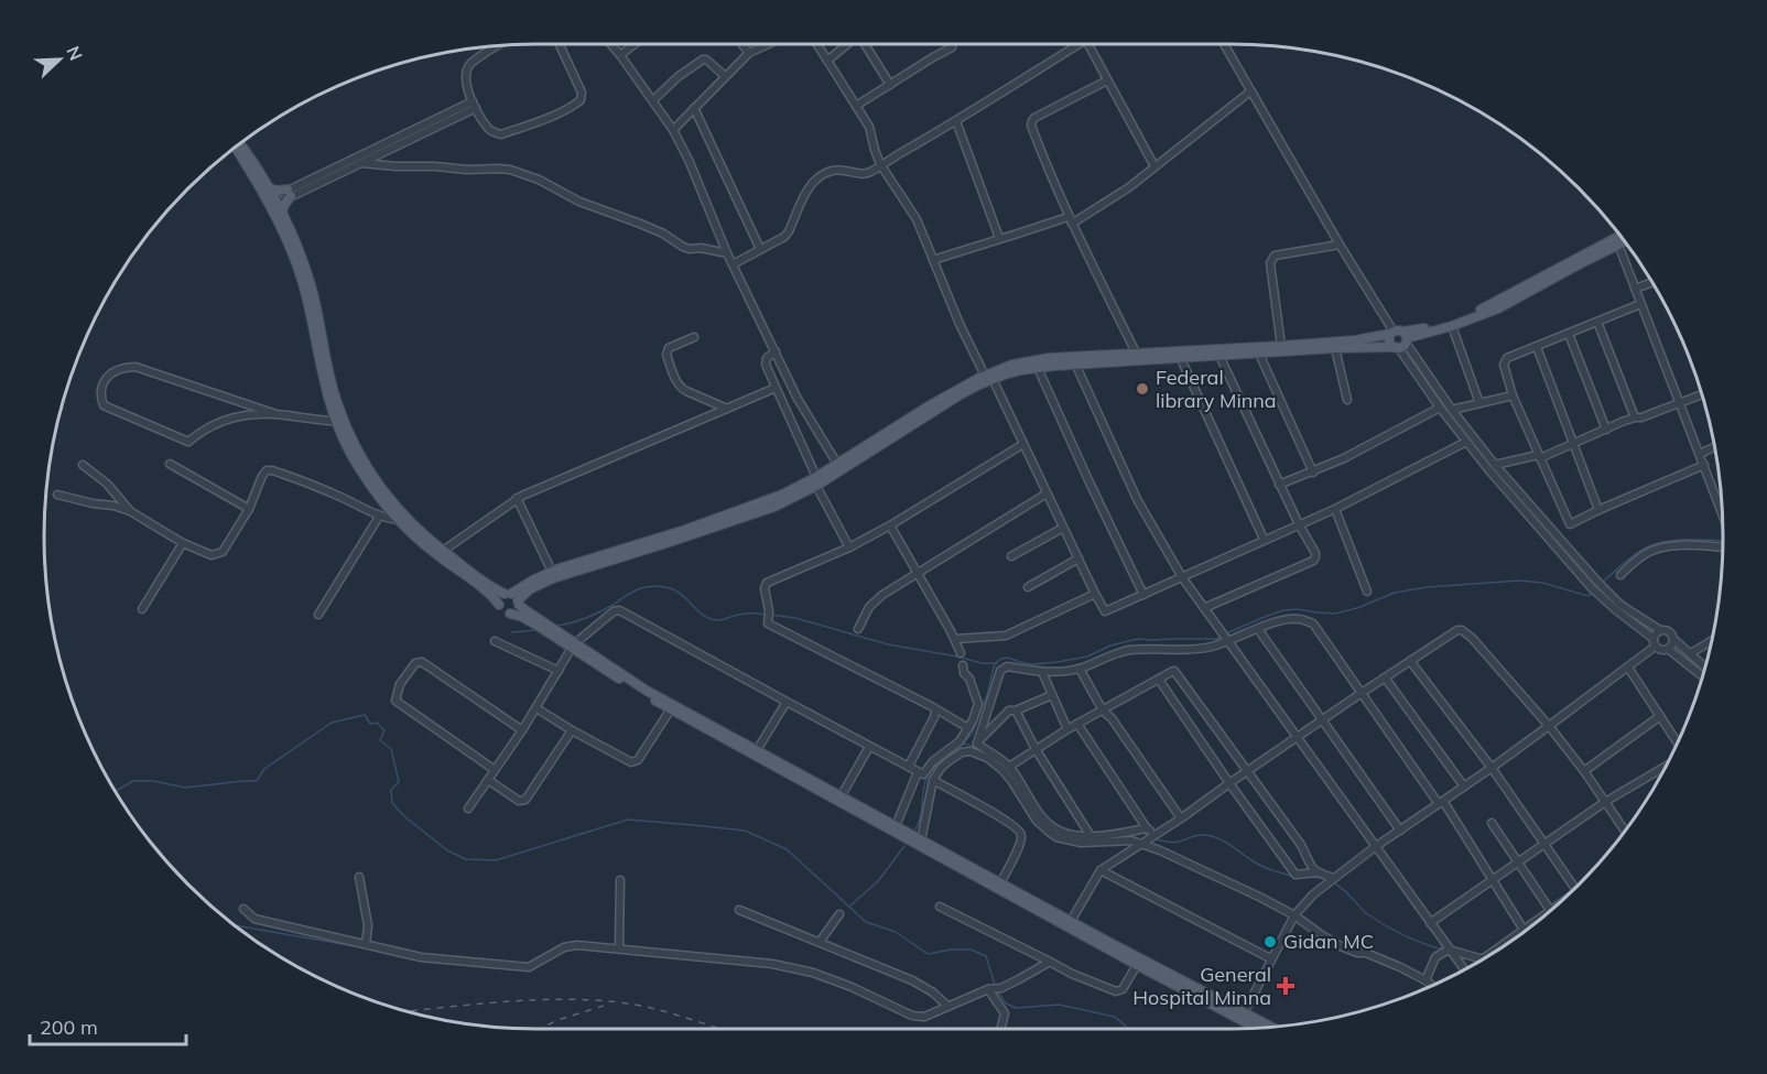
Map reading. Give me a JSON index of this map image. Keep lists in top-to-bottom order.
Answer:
{
  "places": {
    "other": ["Federal library Minna", "Gidan MC"],
    "health": ["General Hospital Minna"]
  },
  "scale_bar": "200 m",
  "north": "top right"
}
